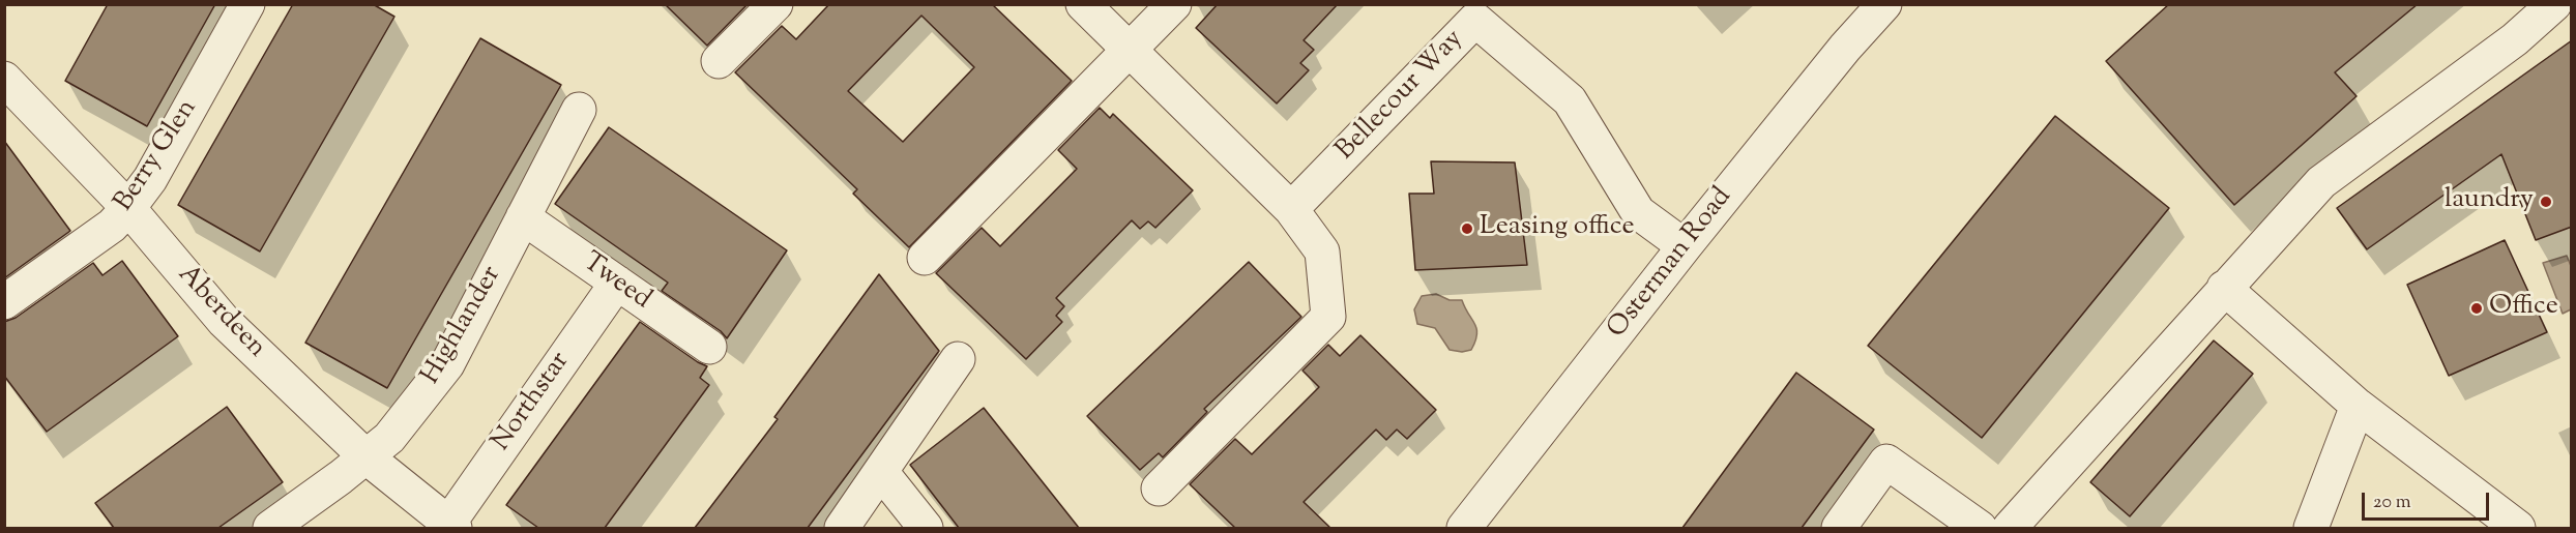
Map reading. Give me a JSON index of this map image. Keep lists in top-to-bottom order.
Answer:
{
  "streets": {
    "street": [
      "Bellecour Way",
      "Berry Glen",
      "Osterman Road",
      "Tweed",
      "Aberdeen",
      "Highlander",
      "Northstar"
    ]
  },
  "crossings": [
    ["Bellecour Way", "Osterman Road"],
    ["Berry Glen", "Aberdeen"],
    ["Tweed", "Highlander"],
    ["Tweed", "Northstar"],
    ["Aberdeen", "Highlander"],
    ["Aberdeen", "Northstar"]
  ],
  "places": ["laundry", "Leasing office", "Office"],
  "scale_bar": "20 m"
}
